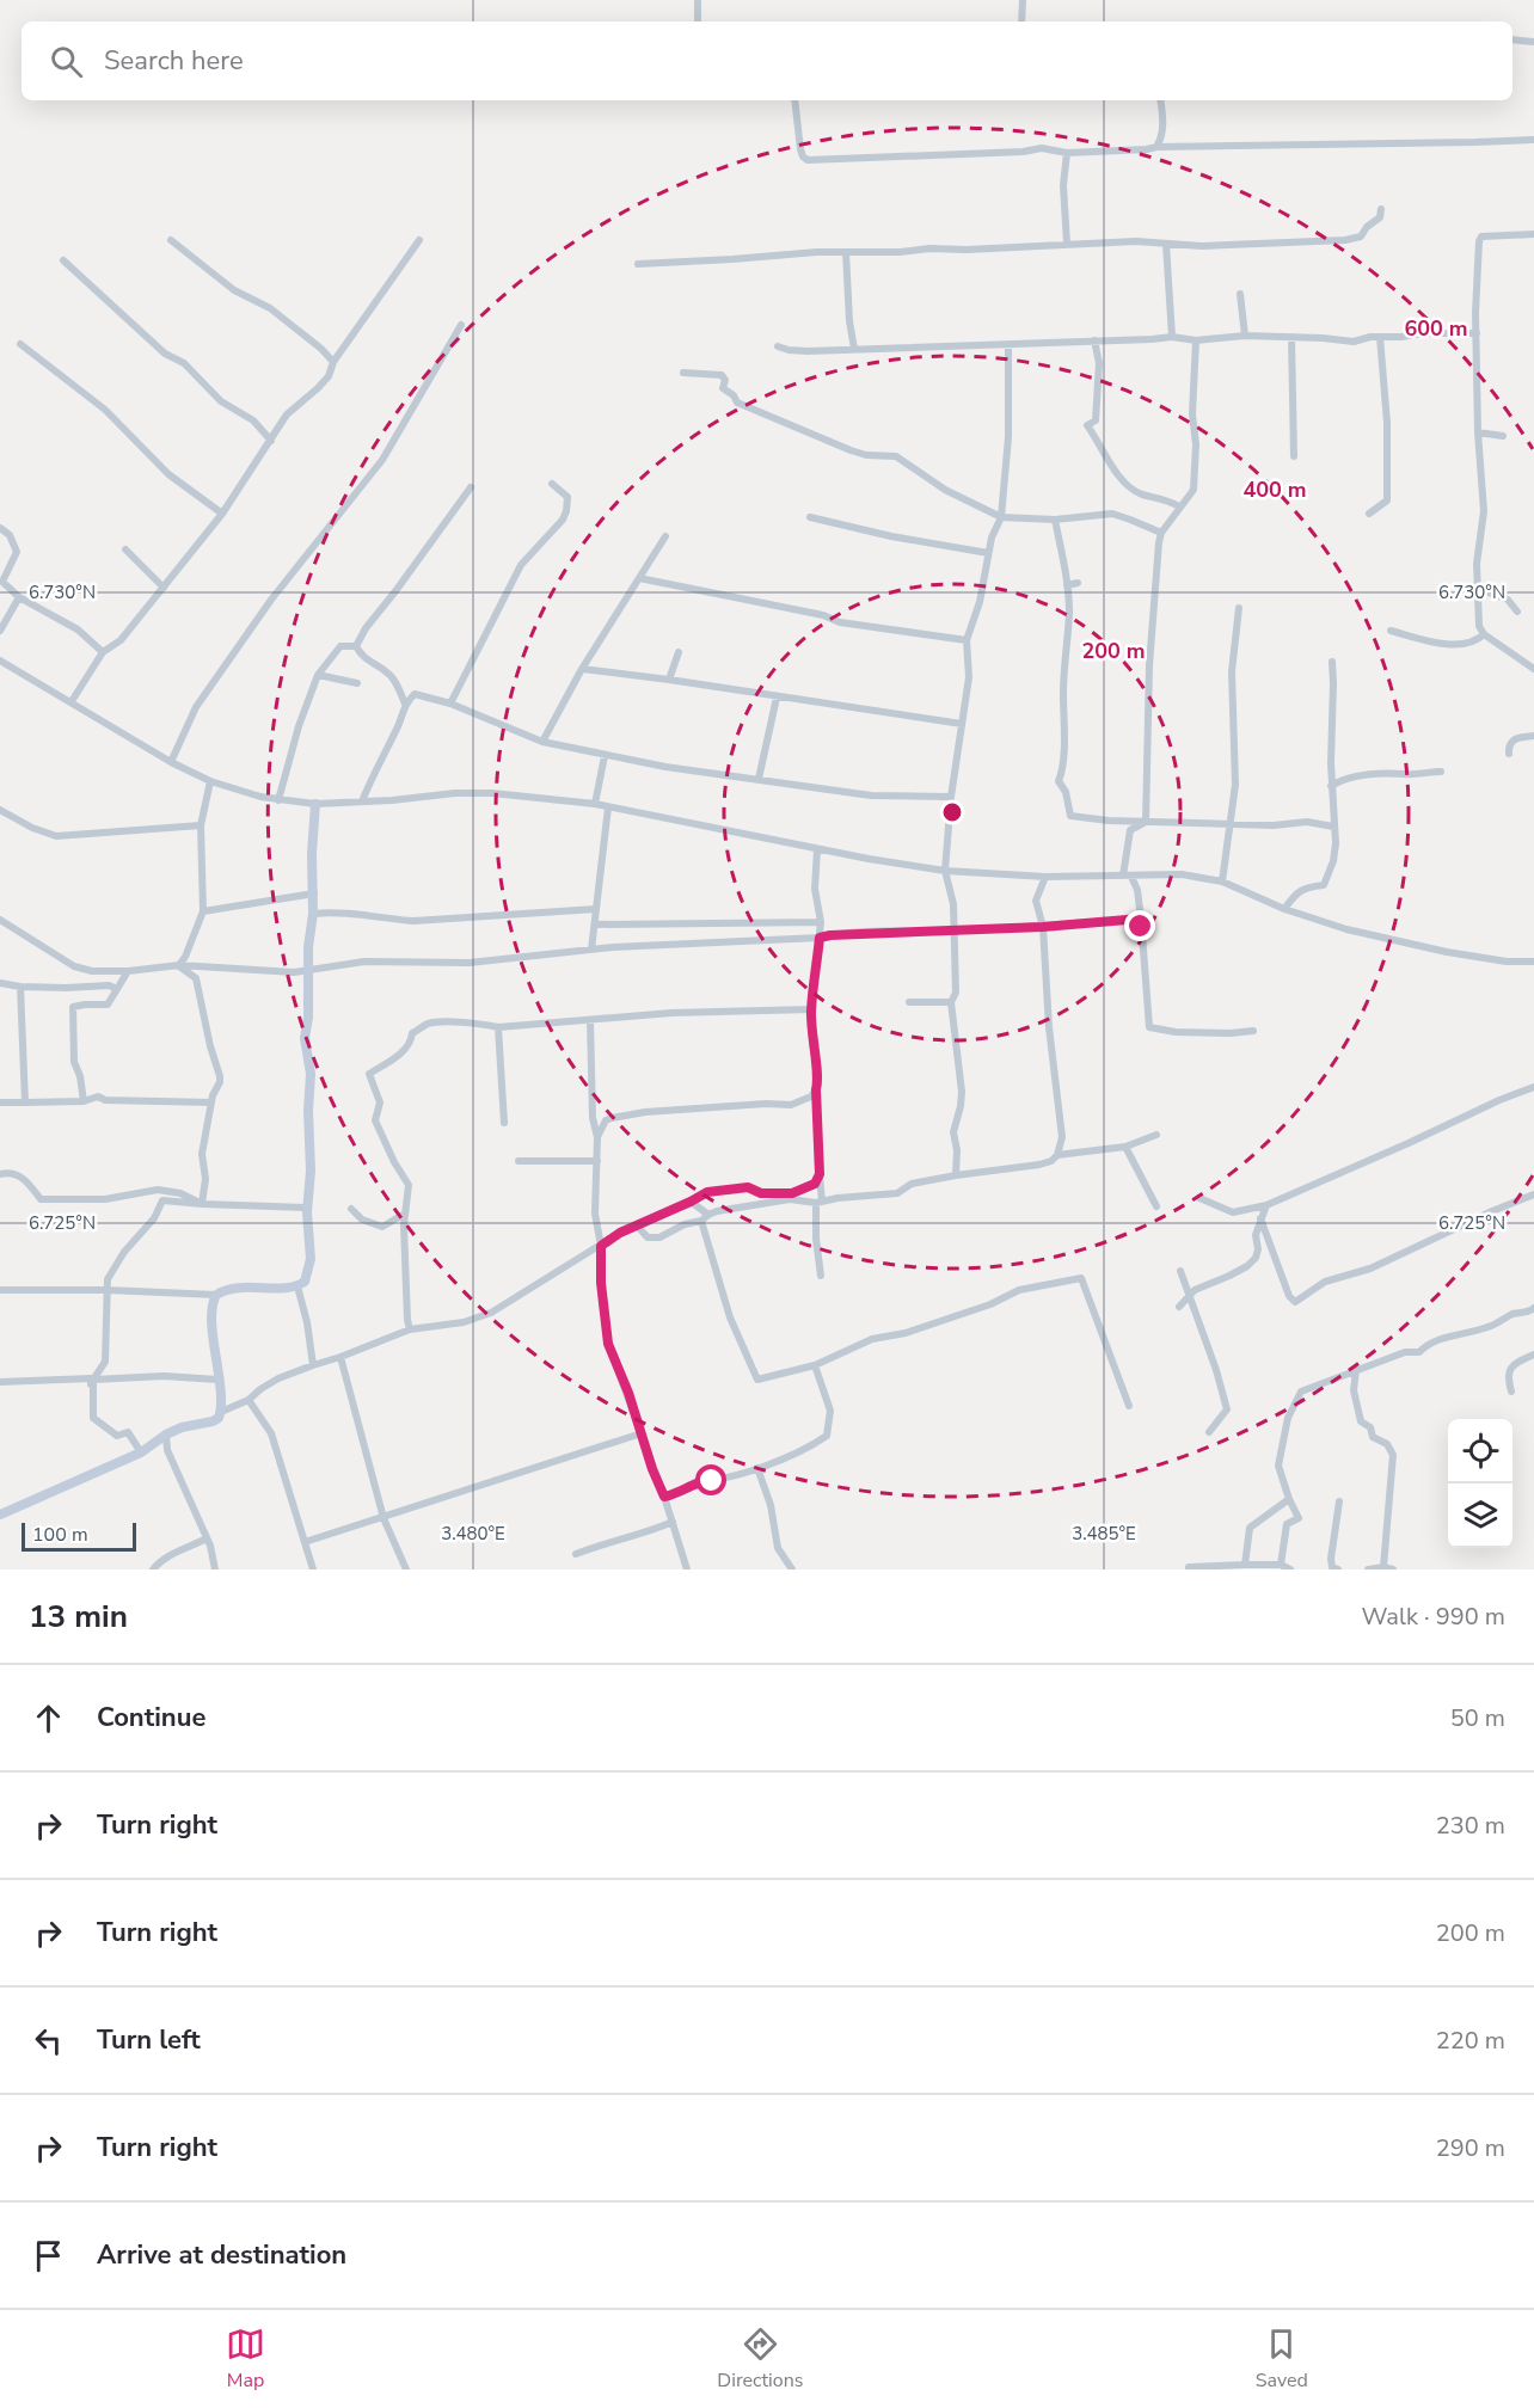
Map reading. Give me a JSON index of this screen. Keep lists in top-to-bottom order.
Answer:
{
  "scale_bar": "100 m",
  "page": {
    "search": "Search here",
    "scale": "100 m",
    "heading": ["13 min", "Walk · 990 m"],
    "list": [
      ["Continue", "50 m"],
      ["Turn right", "230 m"],
      ["Turn right", "200 m"],
      ["Turn left", "220 m"],
      ["Turn right", "290 m"],
      "Arrive at destination"
    ],
    "nav": ["Map", "Directions", "Saved"]
  },
  "coordinates": [
    "6.730°N",
    "6.725°N",
    "3.480°E",
    "3.485°E"
  ],
  "rings": ["600 m", "400 m", "200 m"]
}
